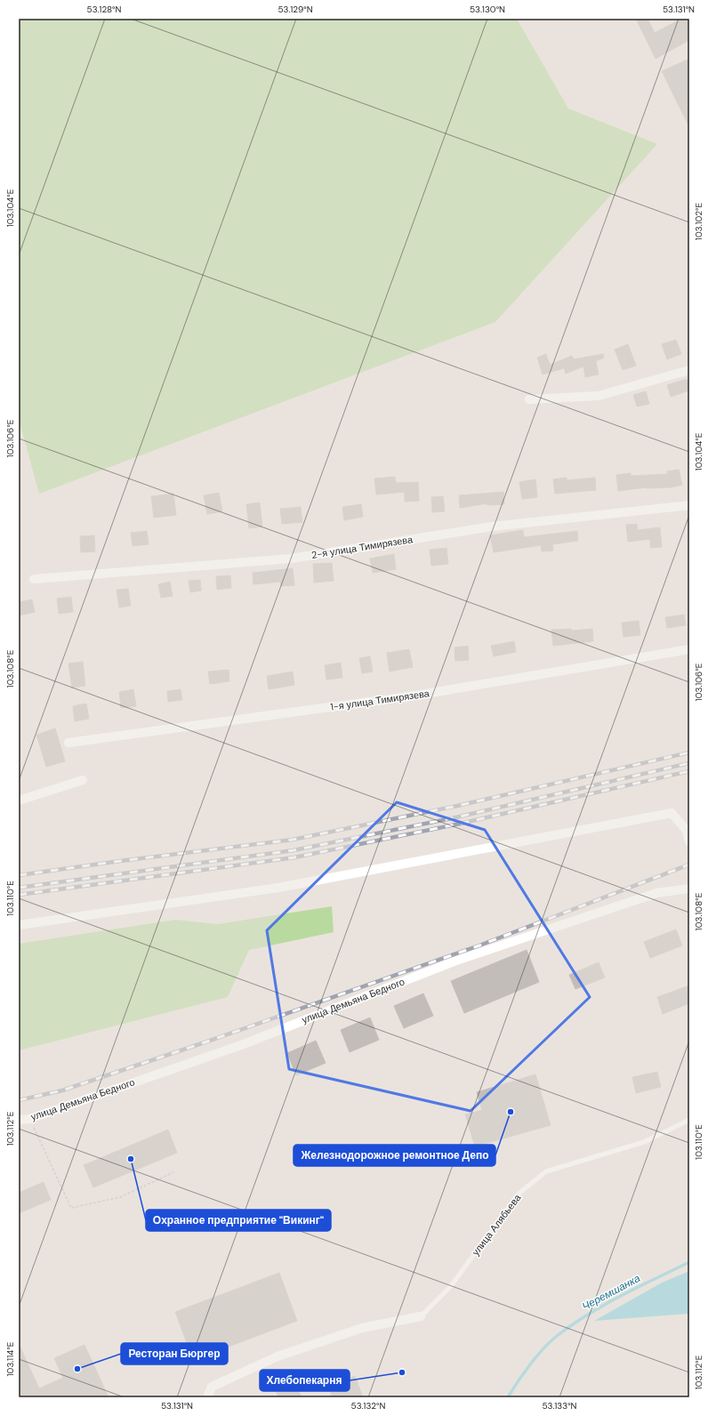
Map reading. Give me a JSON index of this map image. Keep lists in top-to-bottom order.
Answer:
{
  "streets": {
    "street": ["2-я улица Тимирязева", "1-я улица Тимирязева", "улица Демьяна Бедного"],
    "lane": ["улица Алябьева"]
  },
  "water": ["Черемшанка"],
  "places": [
    "Железнодорожное ремонтное Депо",
    "Охранное предприятие \"Викинг\"",
    "Ресторан Бюргер",
    "Хлебопекарня"
  ],
  "coordinates": [
    "53.128°N",
    "53.129°N",
    "53.130°N",
    "53.131°N",
    "103.104°E",
    "103.102°E",
    "103.106°E",
    "103.108°E",
    "103.110°E",
    "103.112°E",
    "103.114°E",
    "53.132°N",
    "53.133°N"
  ]
}
